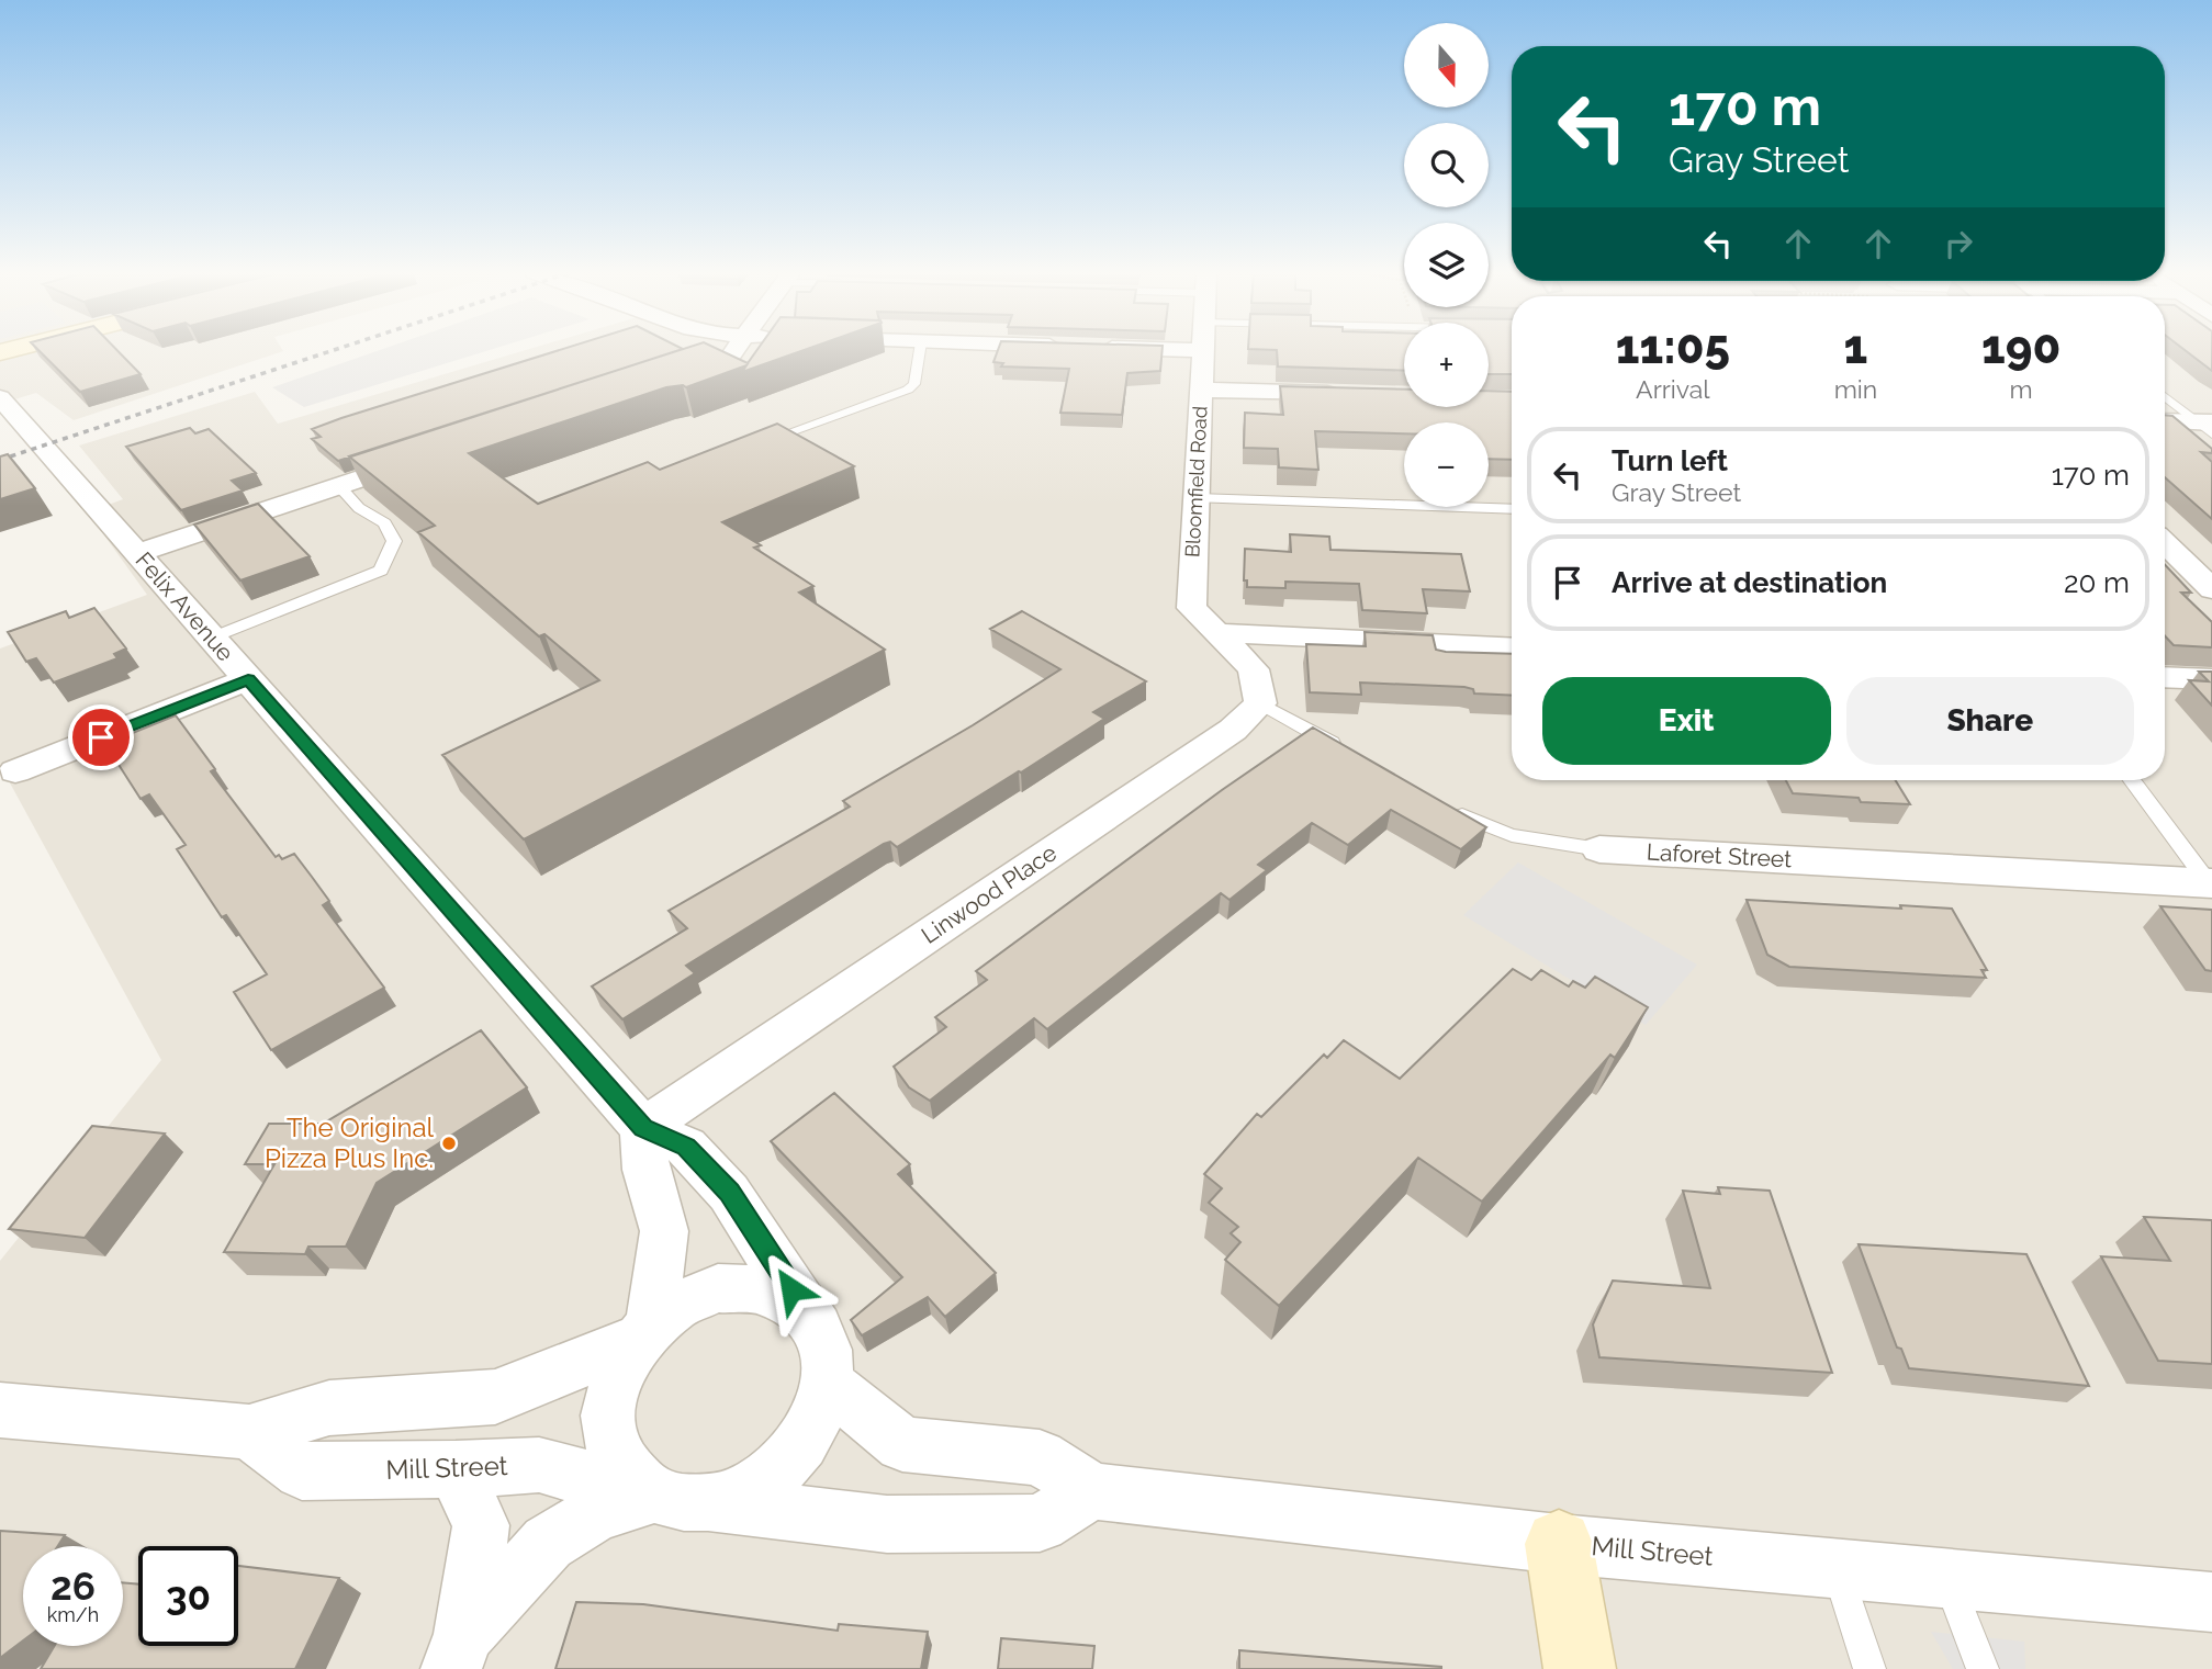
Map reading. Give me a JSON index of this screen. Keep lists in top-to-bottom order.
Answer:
{
  "streets": {
    "street": [
      "Bloomfield Road",
      "Felix Avenue",
      "Laforet Street",
      "Linwood Place",
      "Mill Street"
    ]
  },
  "crossings": [
    ["Felix Avenue", "Linwood Place"],
    ["Felix Avenue", "Mill Street"]
  ],
  "places": ["The Original Pizza Plus Inc."],
  "north": "bottom",
  "page": {
    "map_buttons": ["+", "−"],
    "turn": ["170 m", "Gray Street"],
    "eta": [
      "11:05",
      "Arrival",
      "1",
      "min",
      "190",
      "m"
    ],
    "list": [
      {
        "name": "Turn left",
        "note": "Gray Street",
        "value": "170 m"
      },
      {
        "name": "Arrive at destination",
        "value": "20 m"
      }
    ],
    "buttons": ["Exit", "Share"],
    "speed": "26 km/h",
    "limit": "30"
  }
}
